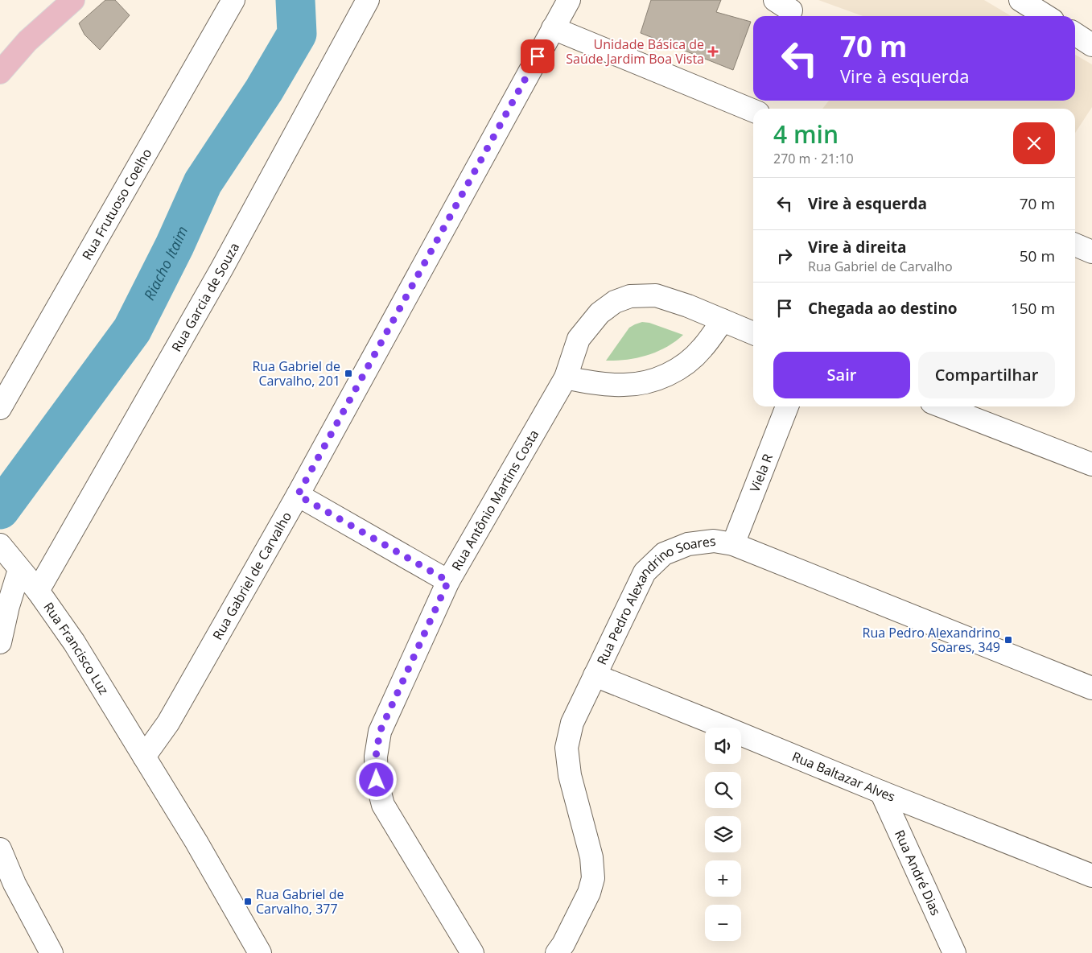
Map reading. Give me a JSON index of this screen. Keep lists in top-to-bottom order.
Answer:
{
  "streets": {
    "street": [
      "Rua Frutuoso Coelho",
      "Rua Garcia de Souza",
      "Viela R",
      "Rua Antônio Martins Costa",
      "Rua Gabriel de Carvalho",
      "Rua Pedro Alexandrino Soares",
      "Rua Francisco Luz",
      "Rua Baltazar Alves",
      "Rua André Dias"
    ]
  },
  "crossings": [
    ["Rua Garcia de Souza", "Rua Francisco Luz"],
    ["Viela R", "Rua Pedro Alexandrino Soares"],
    ["Rua Gabriel de Carvalho", "Rua Francisco Luz"],
    ["Rua Pedro Alexandrino Soares", "Rua Baltazar Alves"],
    ["Rua Baltazar Alves", "Rua André Dias"]
  ],
  "water": ["Riacho Itaim"],
  "places": {
    "health": ["Unidade Básica de Saúde Jardim Boa Vista"],
    "transit": ["Rua Gabriel de Carvalho, 201", "Rua Pedro Alexandrino Soares, 349", "Rua Gabriel de Carvalho, 377"]
  },
  "page": {
    "turn": ["70 m", "Vire à esquerda"],
    "heading": ["4 min", "270 m · 21:10"],
    "list": [
      {
        "name": "Vire à esquerda",
        "value": "70 m"
      },
      {
        "name": "Vire à direita",
        "note": "Rua Gabriel de Carvalho",
        "value": "50 m"
      },
      {
        "name": "Chegada ao destino",
        "value": "150 m"
      }
    ],
    "buttons": ["Sair", "Compartilhar"],
    "map_buttons": ["+", "−"]
  }
}
